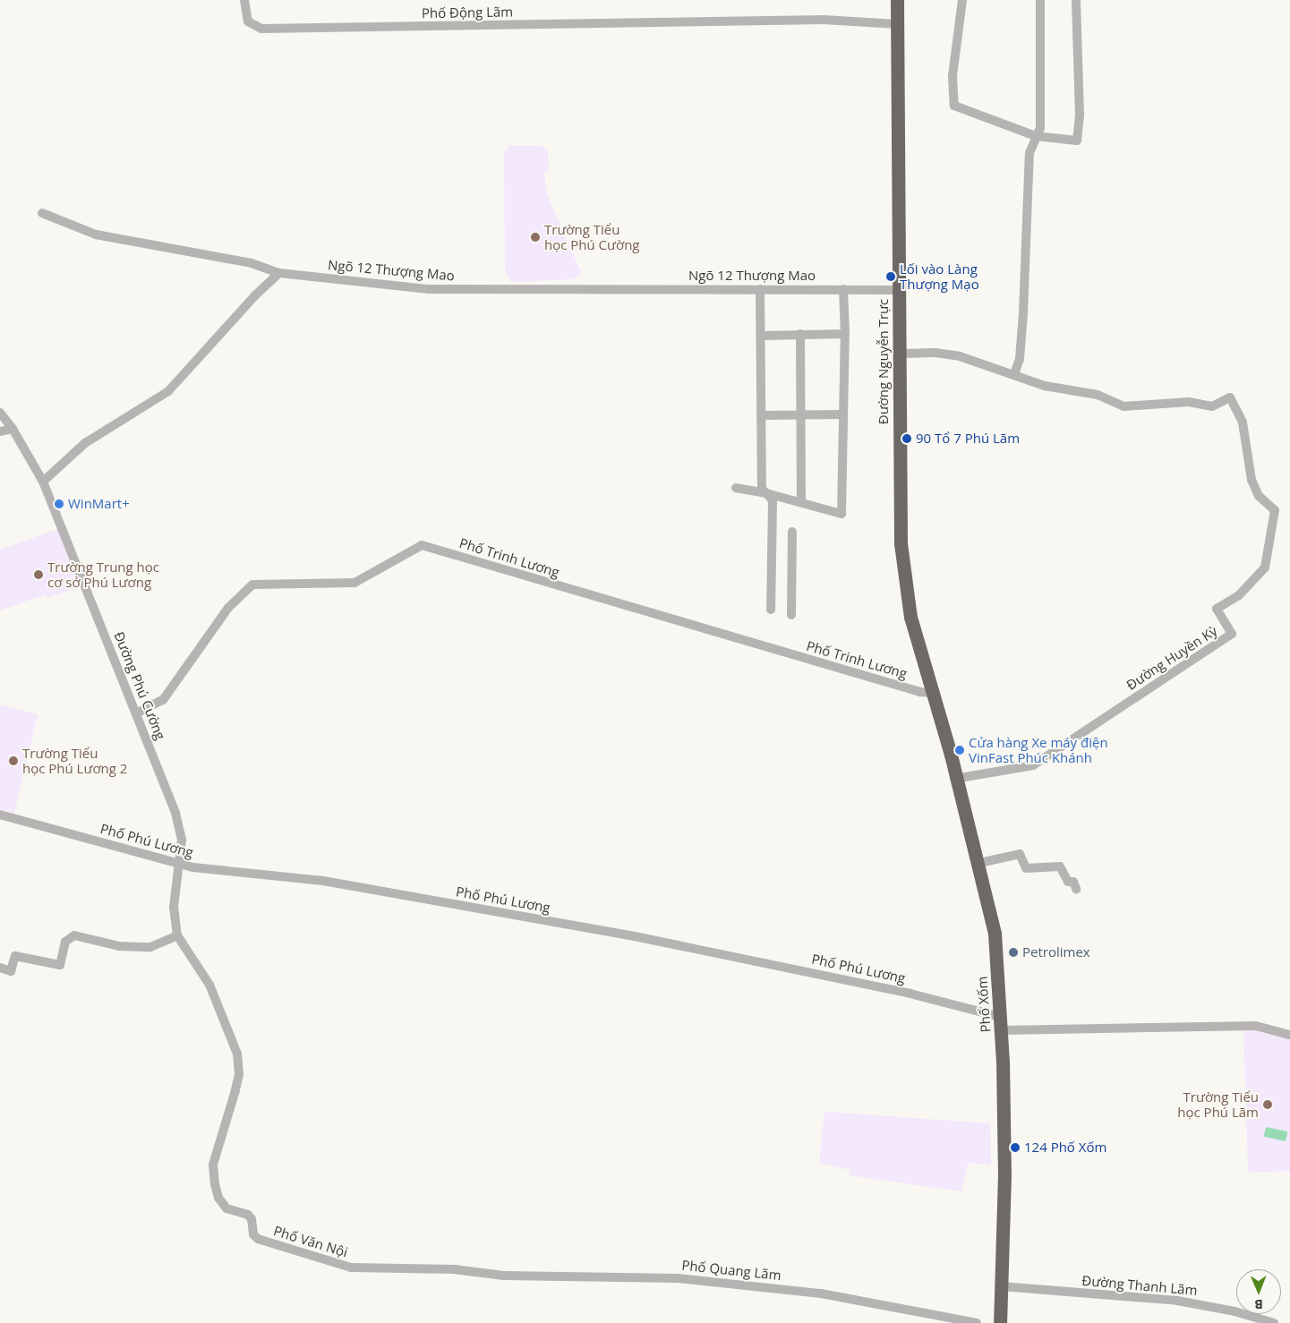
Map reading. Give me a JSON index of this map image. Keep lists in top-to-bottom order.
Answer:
{
  "streets": {
    "highway": ["Đường Nguyễn Trực", "Phố Xốm"],
    "street": [
      "Phố Động Lãm",
      "Ngõ 12 Thượng Mao",
      "Phố Trinh Lương",
      "Đường Huyền Kỳ",
      "Đường Phú Cường",
      "Phố Phú Lương",
      "Phố Văn Nội",
      "Phố Quang Lãm",
      "Đường Thanh Lãm"
    ]
  },
  "crossings": [
    ["Phố Động Lãm", "Đường Nguyễn Trực"],
    ["Ngõ 12 Thượng Mao", "Đường Nguyễn Trực"],
    ["Đường Nguyễn Trực", "Phố Trinh Lương"],
    ["Đường Nguyễn Trực", "Đường Huyền Kỳ"],
    ["Đường Nguyễn Trực", "Phố Xốm"],
    ["Phố Trinh Lương", "Đường Phú Cường"],
    ["Phố Trinh Lương", "Phố Xốm"],
    ["Đường Huyền Kỳ", "Phố Xốm"],
    ["Đường Phú Cường", "Phố Phú Lương"],
    ["Đường Phú Cường", "Phố Văn Nội"],
    ["Phố Phú Lương", "Phố Xốm"],
    ["Phố Xốm", "Đường Thanh Lãm"],
    ["Phố Văn Nội", "Phố Quang Lãm"]
  ],
  "places": [
    "Trường Tiểu học Phú Cường",
    "Lối vào Làng Thượng Mạo",
    "90 Tổ 7 Phú Lãm",
    "WinMart+",
    "Trường Trung học cơ sở Phú Lương",
    "Cửa hàng Xe máy điện VinFast Phúc Khánh",
    "Trường Tiểu học Phú Lương 2",
    "Petrolimex",
    "Trường Tiểu học Phú Lãm",
    "124 Phố Xốm"
  ],
  "north": "bottom"
}
